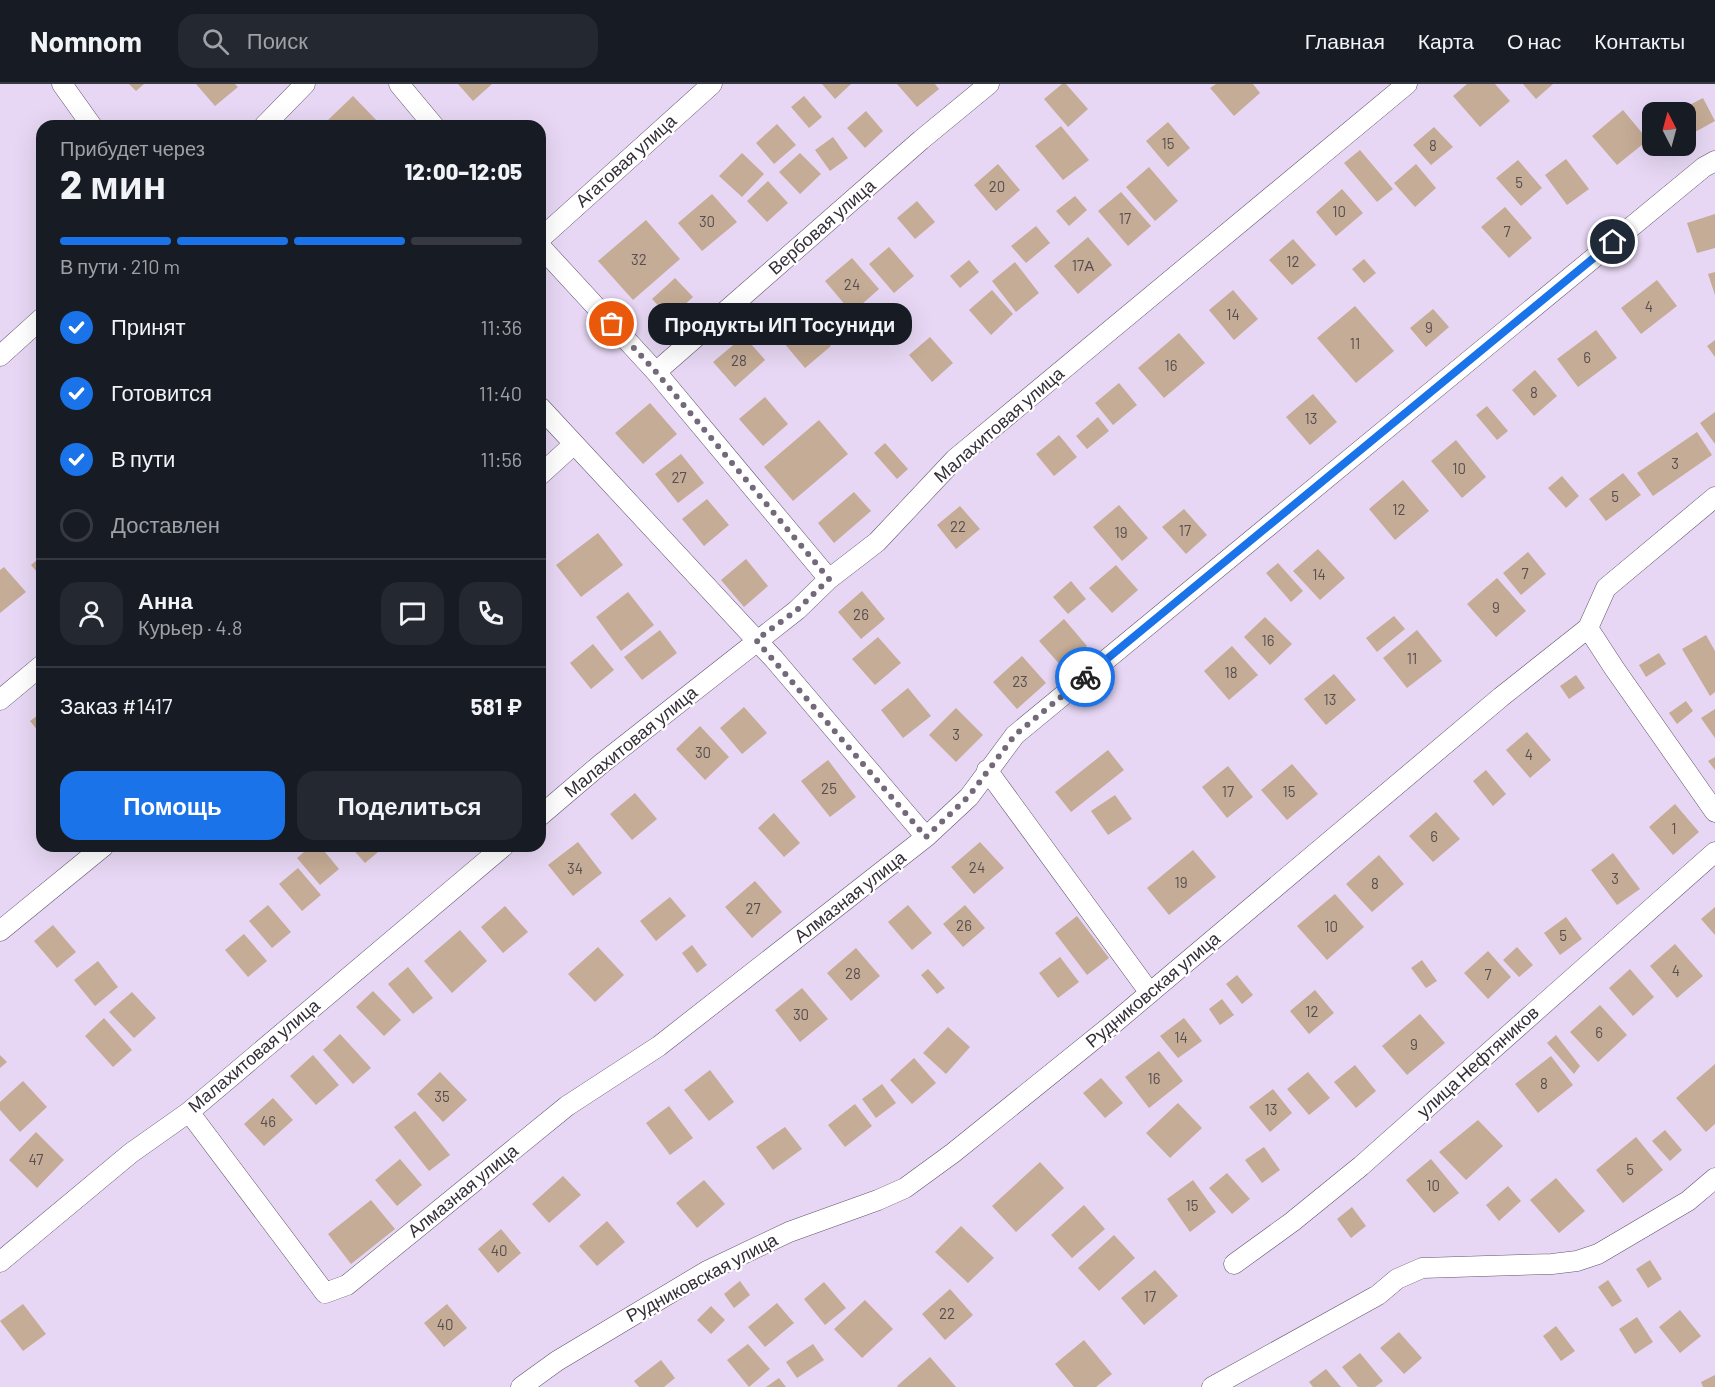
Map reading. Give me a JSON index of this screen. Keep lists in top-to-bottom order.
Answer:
{
  "streets": {
    "street": [
      "Агатовая улица",
      "Вербовая улица",
      "Малахитовая улица",
      "Алмазная улица",
      "Рудниковская улица",
      "улица Нефтяников"
    ]
  },
  "crossings": [
    ["Малахитовая улица", "Алмазная улица"]
  ],
  "places": ["Продукты ИП Тосуниди"],
  "house_numbers": [
    "15",
    "8",
    "5",
    "20",
    "10",
    "17",
    "30",
    "7",
    "32",
    "12",
    "17А",
    "24",
    "4",
    "14",
    "9",
    "11",
    "6",
    "28",
    "16",
    "8",
    "13",
    "3",
    "10",
    "27",
    "5",
    "12",
    "22",
    "17",
    "19",
    "7",
    "14",
    "9",
    "26",
    "16",
    "11",
    "18",
    "23",
    "13",
    "3",
    "30",
    "4",
    "25",
    "17",
    "15",
    "1",
    "6",
    "24",
    "34",
    "3",
    "19",
    "8",
    "27",
    "26",
    "10",
    "5",
    "4",
    "28",
    "7",
    "12",
    "30",
    "6",
    "14",
    "9",
    "16",
    "8",
    "35",
    "13",
    "46",
    "47",
    "5",
    "10",
    "15",
    "40",
    "17",
    "22",
    "40"
  ],
  "north": "top",
  "page": {
    "header": "Nomnom",
    "search": "Поиск",
    "nav": [
      "Главная",
      "Карта",
      "О нас",
      "Контакты"
    ],
    "heading": ["2 мин", "Прибудет через", "12:00–12:05"],
    "panel": [
      "Анна",
      "Курьер · 4.8",
      "Заказ #1417",
      "581 ₽"
    ],
    "bar": "В пути · 210 m",
    "list": [
      ["Принят", "11:36"],
      ["Готовится", "11:40"],
      ["В пути", "11:56"],
      "Доставлен"
    ],
    "bubble": "Продукты ИП Тосуниди",
    "buttons": ["Помощь", "Поделиться"]
  }
}
